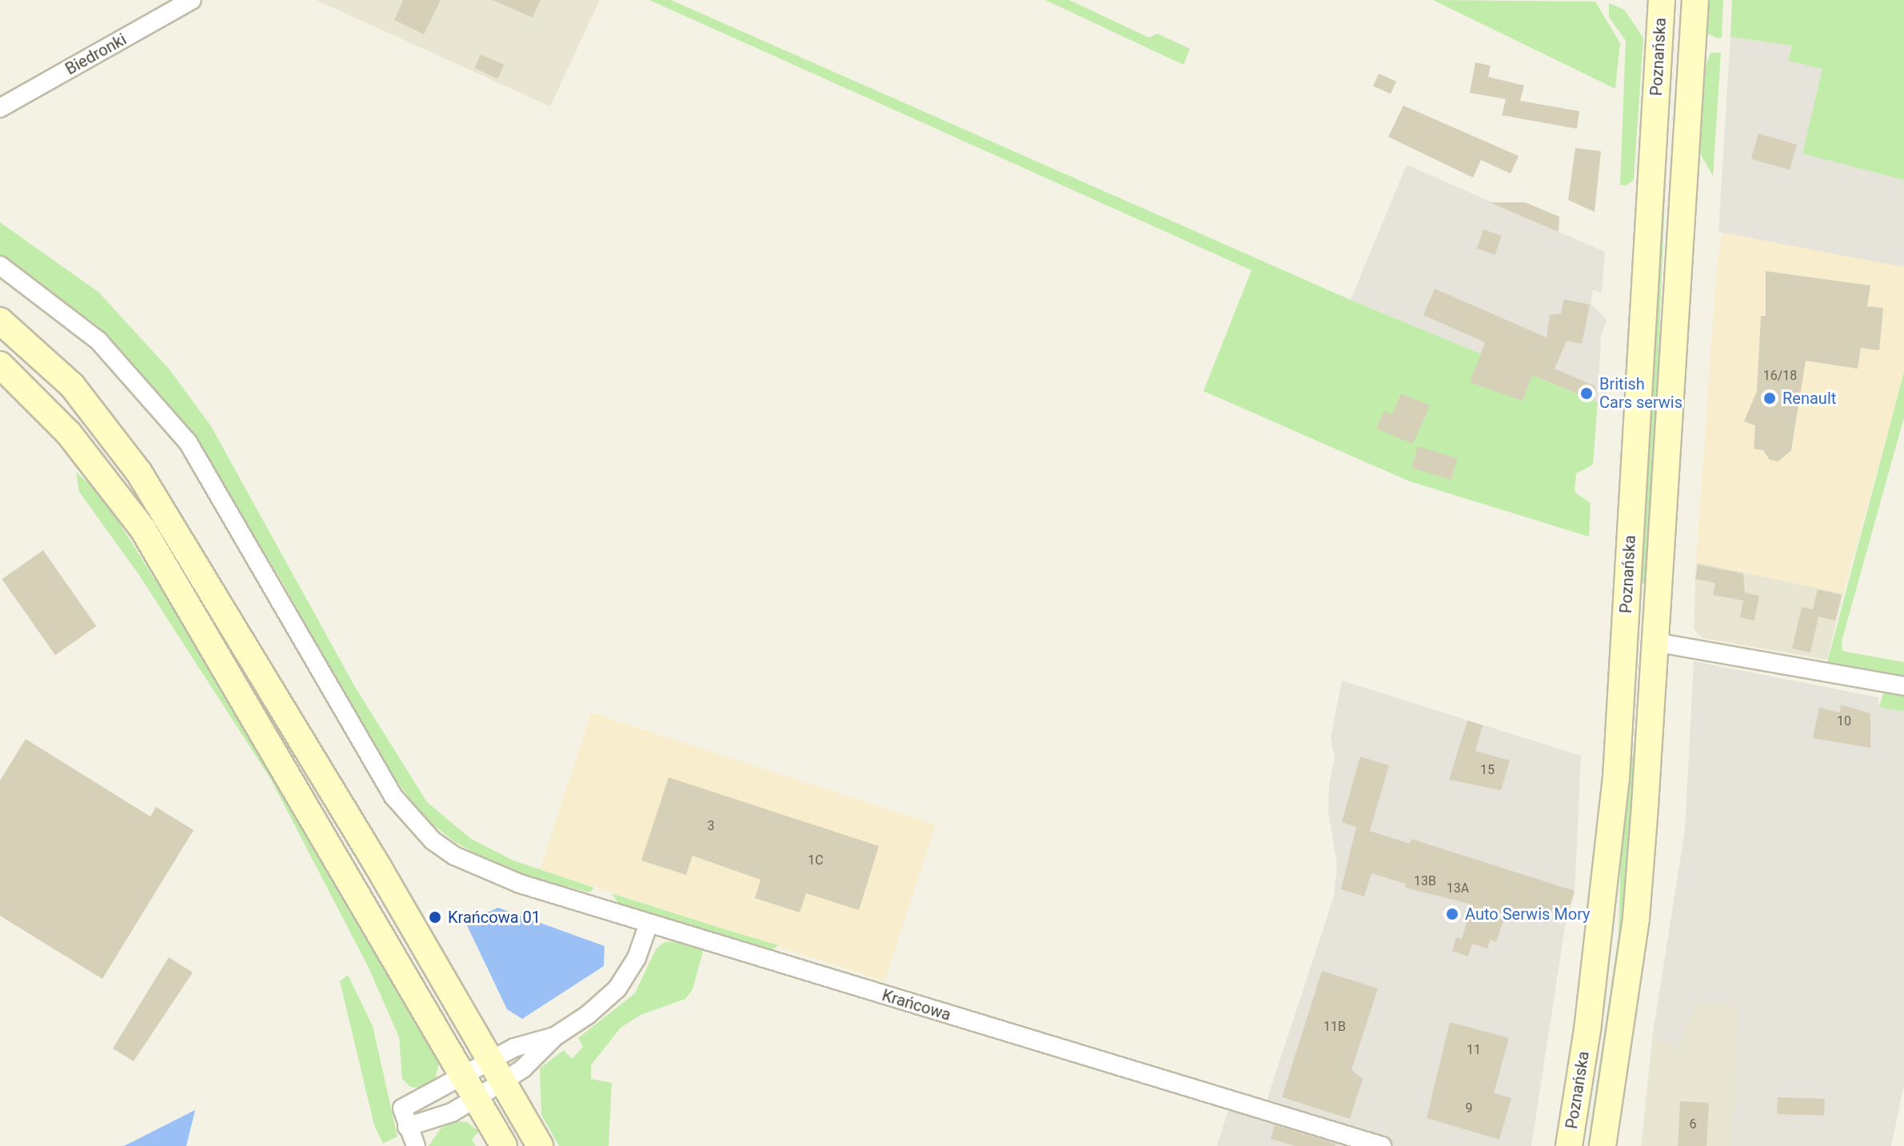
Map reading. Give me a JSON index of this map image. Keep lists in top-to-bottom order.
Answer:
{
  "streets": {
    "main road": ["Poznańska"],
    "street": ["Biedronki", "Krańcowa"]
  },
  "places": [
    "British Cars serwis",
    "Renault",
    "Auto Serwis Mory",
    "Krańcowa 01"
  ],
  "house_numbers": [
    "16/18",
    "10",
    "15",
    "3",
    "1C",
    "13B",
    "13A",
    "11B",
    "11",
    "9",
    "6"
  ]
}
